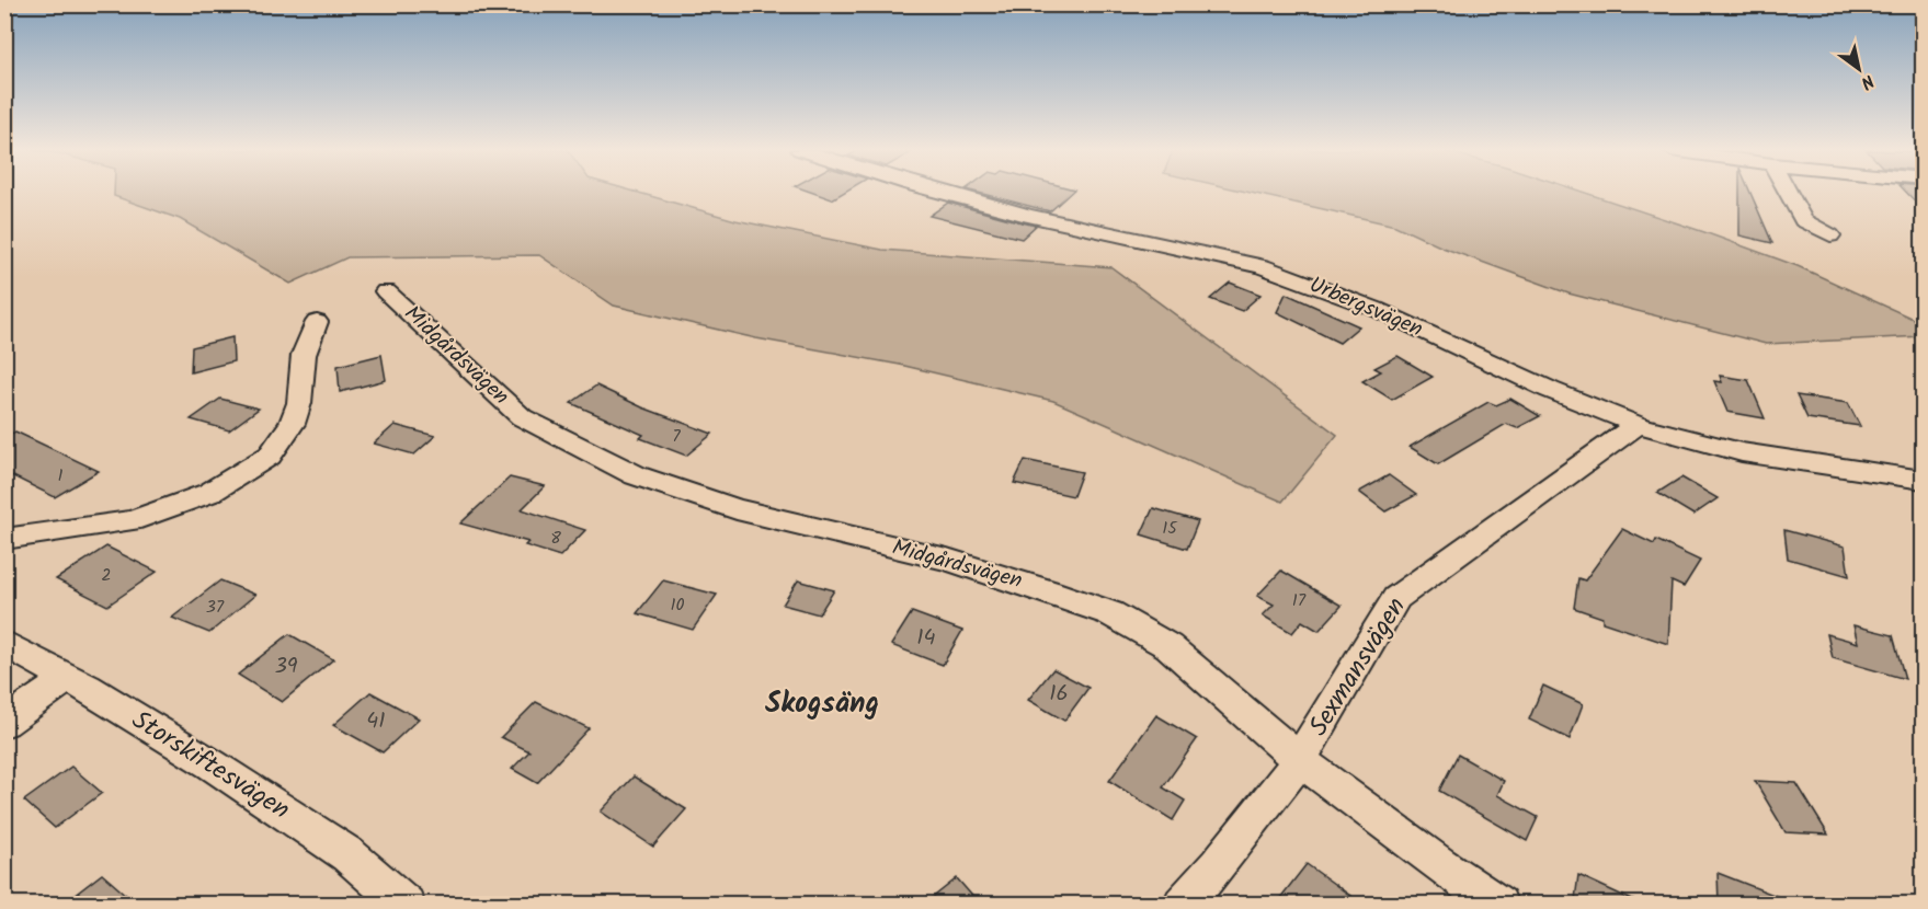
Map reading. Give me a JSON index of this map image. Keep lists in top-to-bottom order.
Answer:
{
  "streets": {
    "street": [
      "Urbergsvägen",
      "Midgårdsvägen",
      "Sexmansvägen",
      "Storskiftesvägen"
    ]
  },
  "crossings": [
    ["Urbergsvägen", "Sexmansvägen"],
    ["Midgårdsvägen", "Sexmansvägen"]
  ],
  "districts": ["Skogsäng"],
  "house_numbers": [
    "7",
    "1",
    "15",
    "8",
    "2",
    "17",
    "10",
    "37",
    "14",
    "39",
    "16",
    "41"
  ],
  "north": "bottom right"
}
